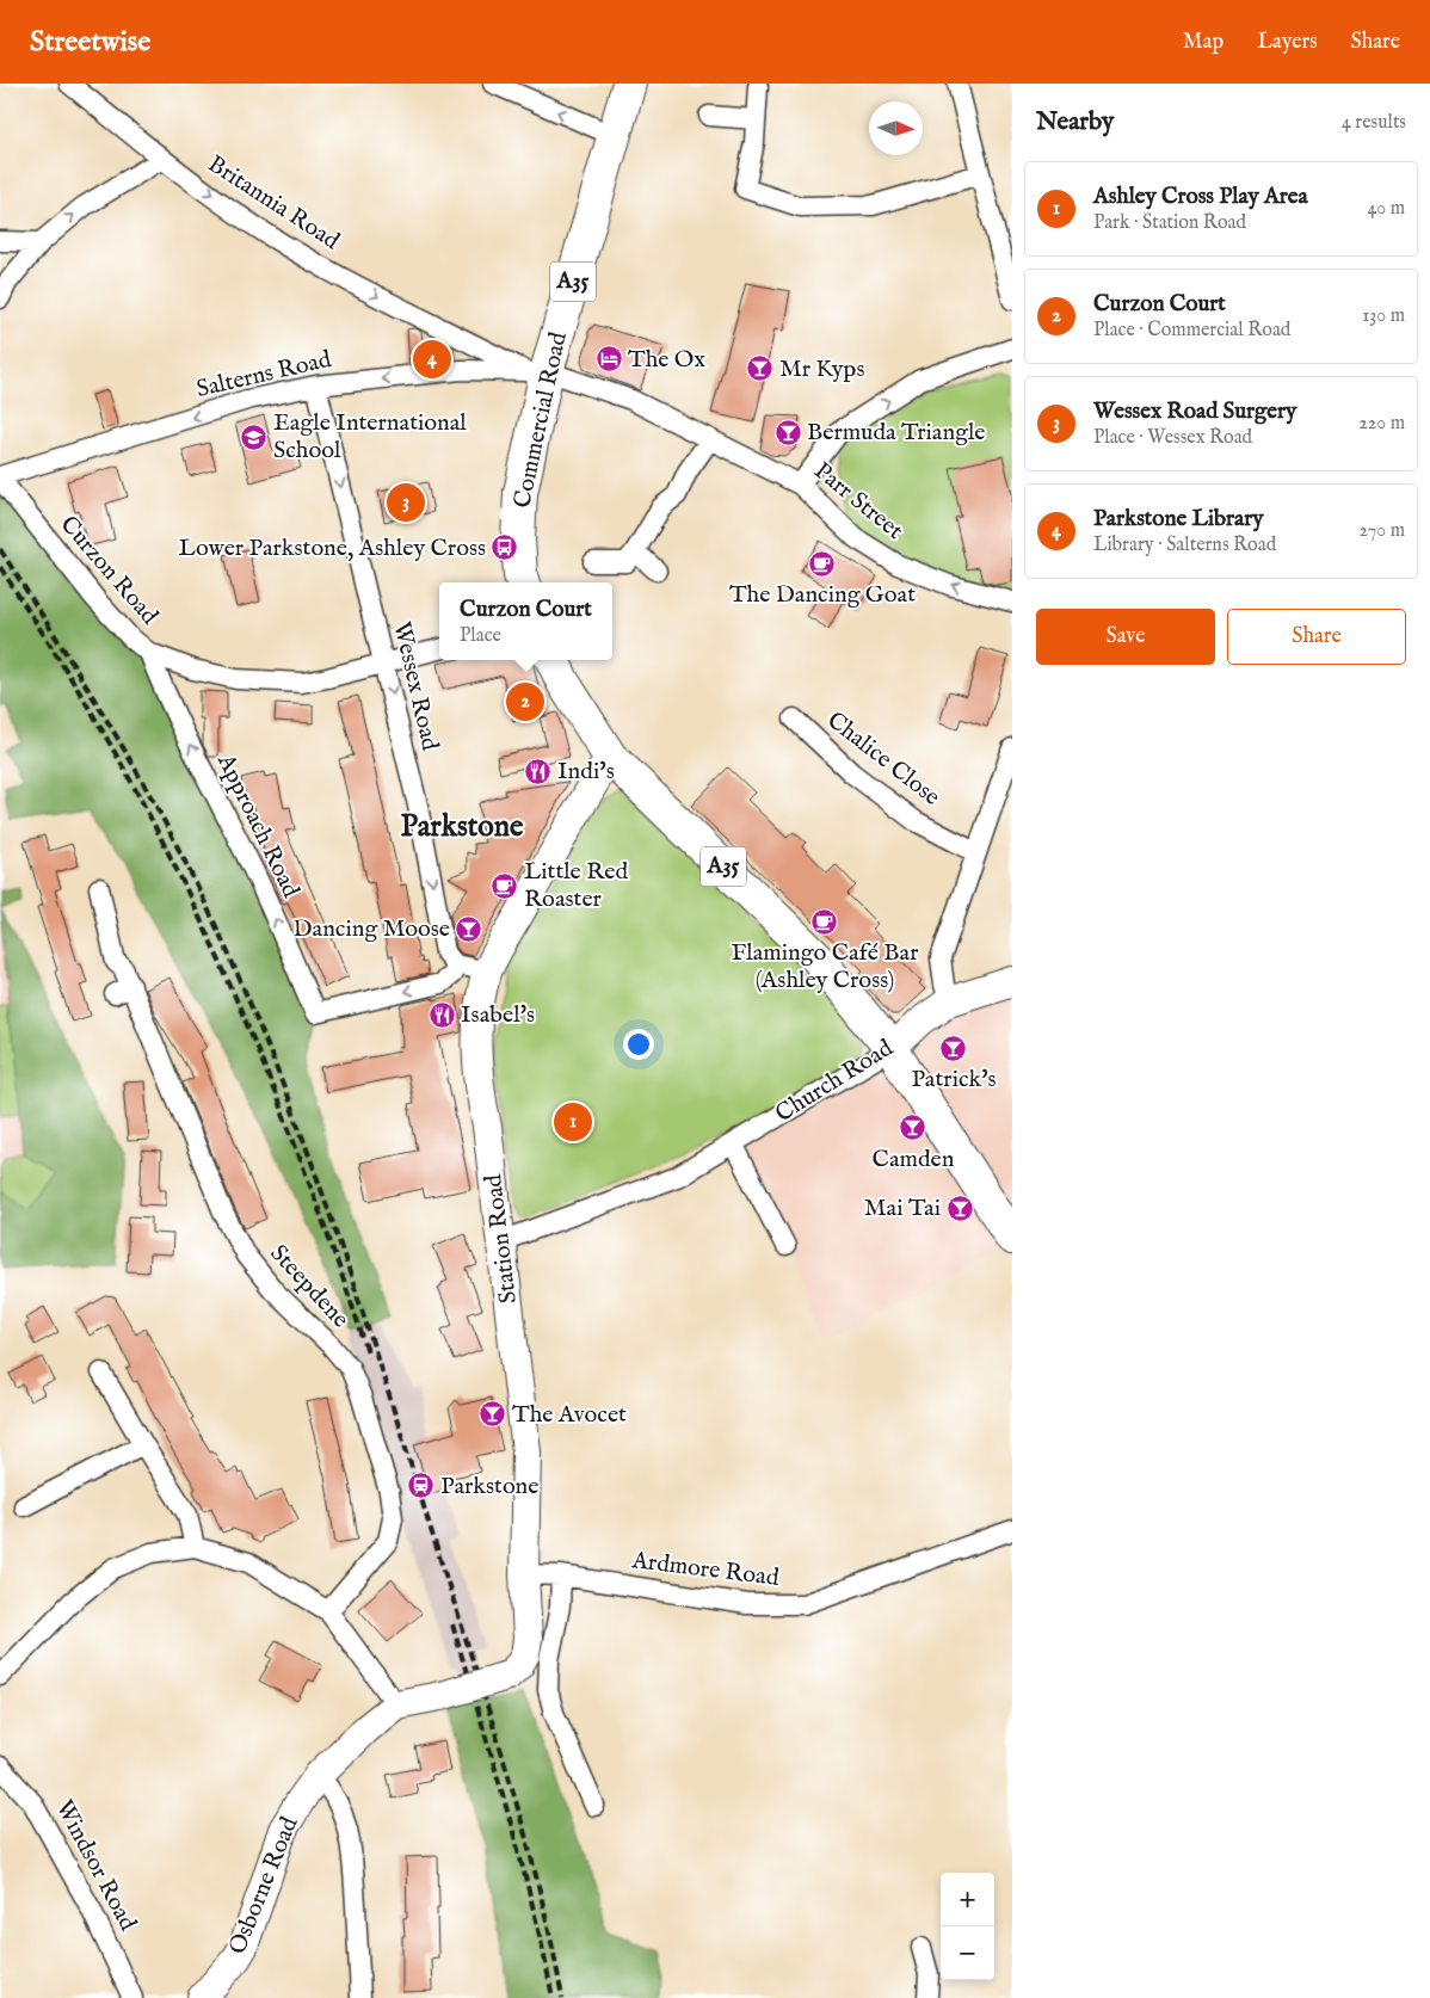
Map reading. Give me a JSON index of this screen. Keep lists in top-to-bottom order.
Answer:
{
  "streets": {
    "highway": ["A35", "Commercial Road"],
    "street": [
      "Britannia Road",
      "Salterns Road",
      "Parr Street",
      "Curzon Road",
      "Wessex Road",
      "Chalice Close",
      "Approach Road",
      "Church Road",
      "Station Road",
      "Steepdene",
      "Ardmore Road",
      "Windsor Road",
      "Osborne Road"
    ]
  },
  "crossings": [
    ["Britannia Road", "Salterns Road"],
    ["Britannia Road", "Commercial Road"],
    ["Britannia Road", "Parr Street"],
    ["A35", "Church Road"],
    ["A35", "Station Road"],
    ["Salterns Road", "Commercial Road"],
    ["Salterns Road", "Parr Street"],
    ["Salterns Road", "Curzon Road"],
    ["Salterns Road", "Wessex Road"],
    ["Commercial Road", "Parr Street"],
    ["Curzon Road", "Wessex Road"],
    ["Curzon Road", "Approach Road"],
    ["Wessex Road", "Approach Road"],
    ["Church Road", "Station Road"],
    ["Station Road", "Ardmore Road"],
    ["Station Road", "Osborne Road"]
  ],
  "one_way": [
    "Britannia Road",
    "Salterns Road",
    "Parr Street",
    "Wessex Road"
  ],
  "districts": ["Parkstone"],
  "places": {
    "hotel": ["The Ox"],
    "bar": [
      "Mr Kyps",
      "Bermuda Triangle",
      "Dancing Moose",
      "Patrick's",
      "Camden",
      "Mai Tai",
      "The Avocet"
    ],
    "school or university": ["Eagle International School"],
    "bus stop": ["Lower Parkstone, Ashley Cross"],
    "cafe": ["The Dancing Goat", "Little Red Roaster", "Flamingo Café Bar (Ashley Cross)"],
    "restaurant": ["Indi's", "Isabel's"],
    "station": ["Parkstone"]
  },
  "north": "right",
  "page": {
    "header": "Streetwise",
    "nav": ["Map", "Layers", "Share"],
    "heading": ["Nearby", "4 results"],
    "list": [
      {
        "mark": "1",
        "name": "Ashley Cross Play Area",
        "note": "Park · Station Road",
        "value": "40 m"
      },
      {
        "mark": "2",
        "name": "Curzon Court",
        "note": "Place · Commercial Road",
        "value": "130 m"
      },
      {
        "mark": "3",
        "name": "Wessex Road Surgery",
        "note": "Place · Wessex Road",
        "value": "220 m"
      },
      {
        "mark": "4",
        "name": "Parkstone Library",
        "note": "Library · Salterns Road",
        "value": "270 m"
      }
    ],
    "pins": [
      "4",
      "3",
      "2",
      "1"
    ],
    "popup": ["Curzon Court", "Place"],
    "buttons": ["Save", "Share"],
    "map_buttons": ["+", "−"]
  }
}
